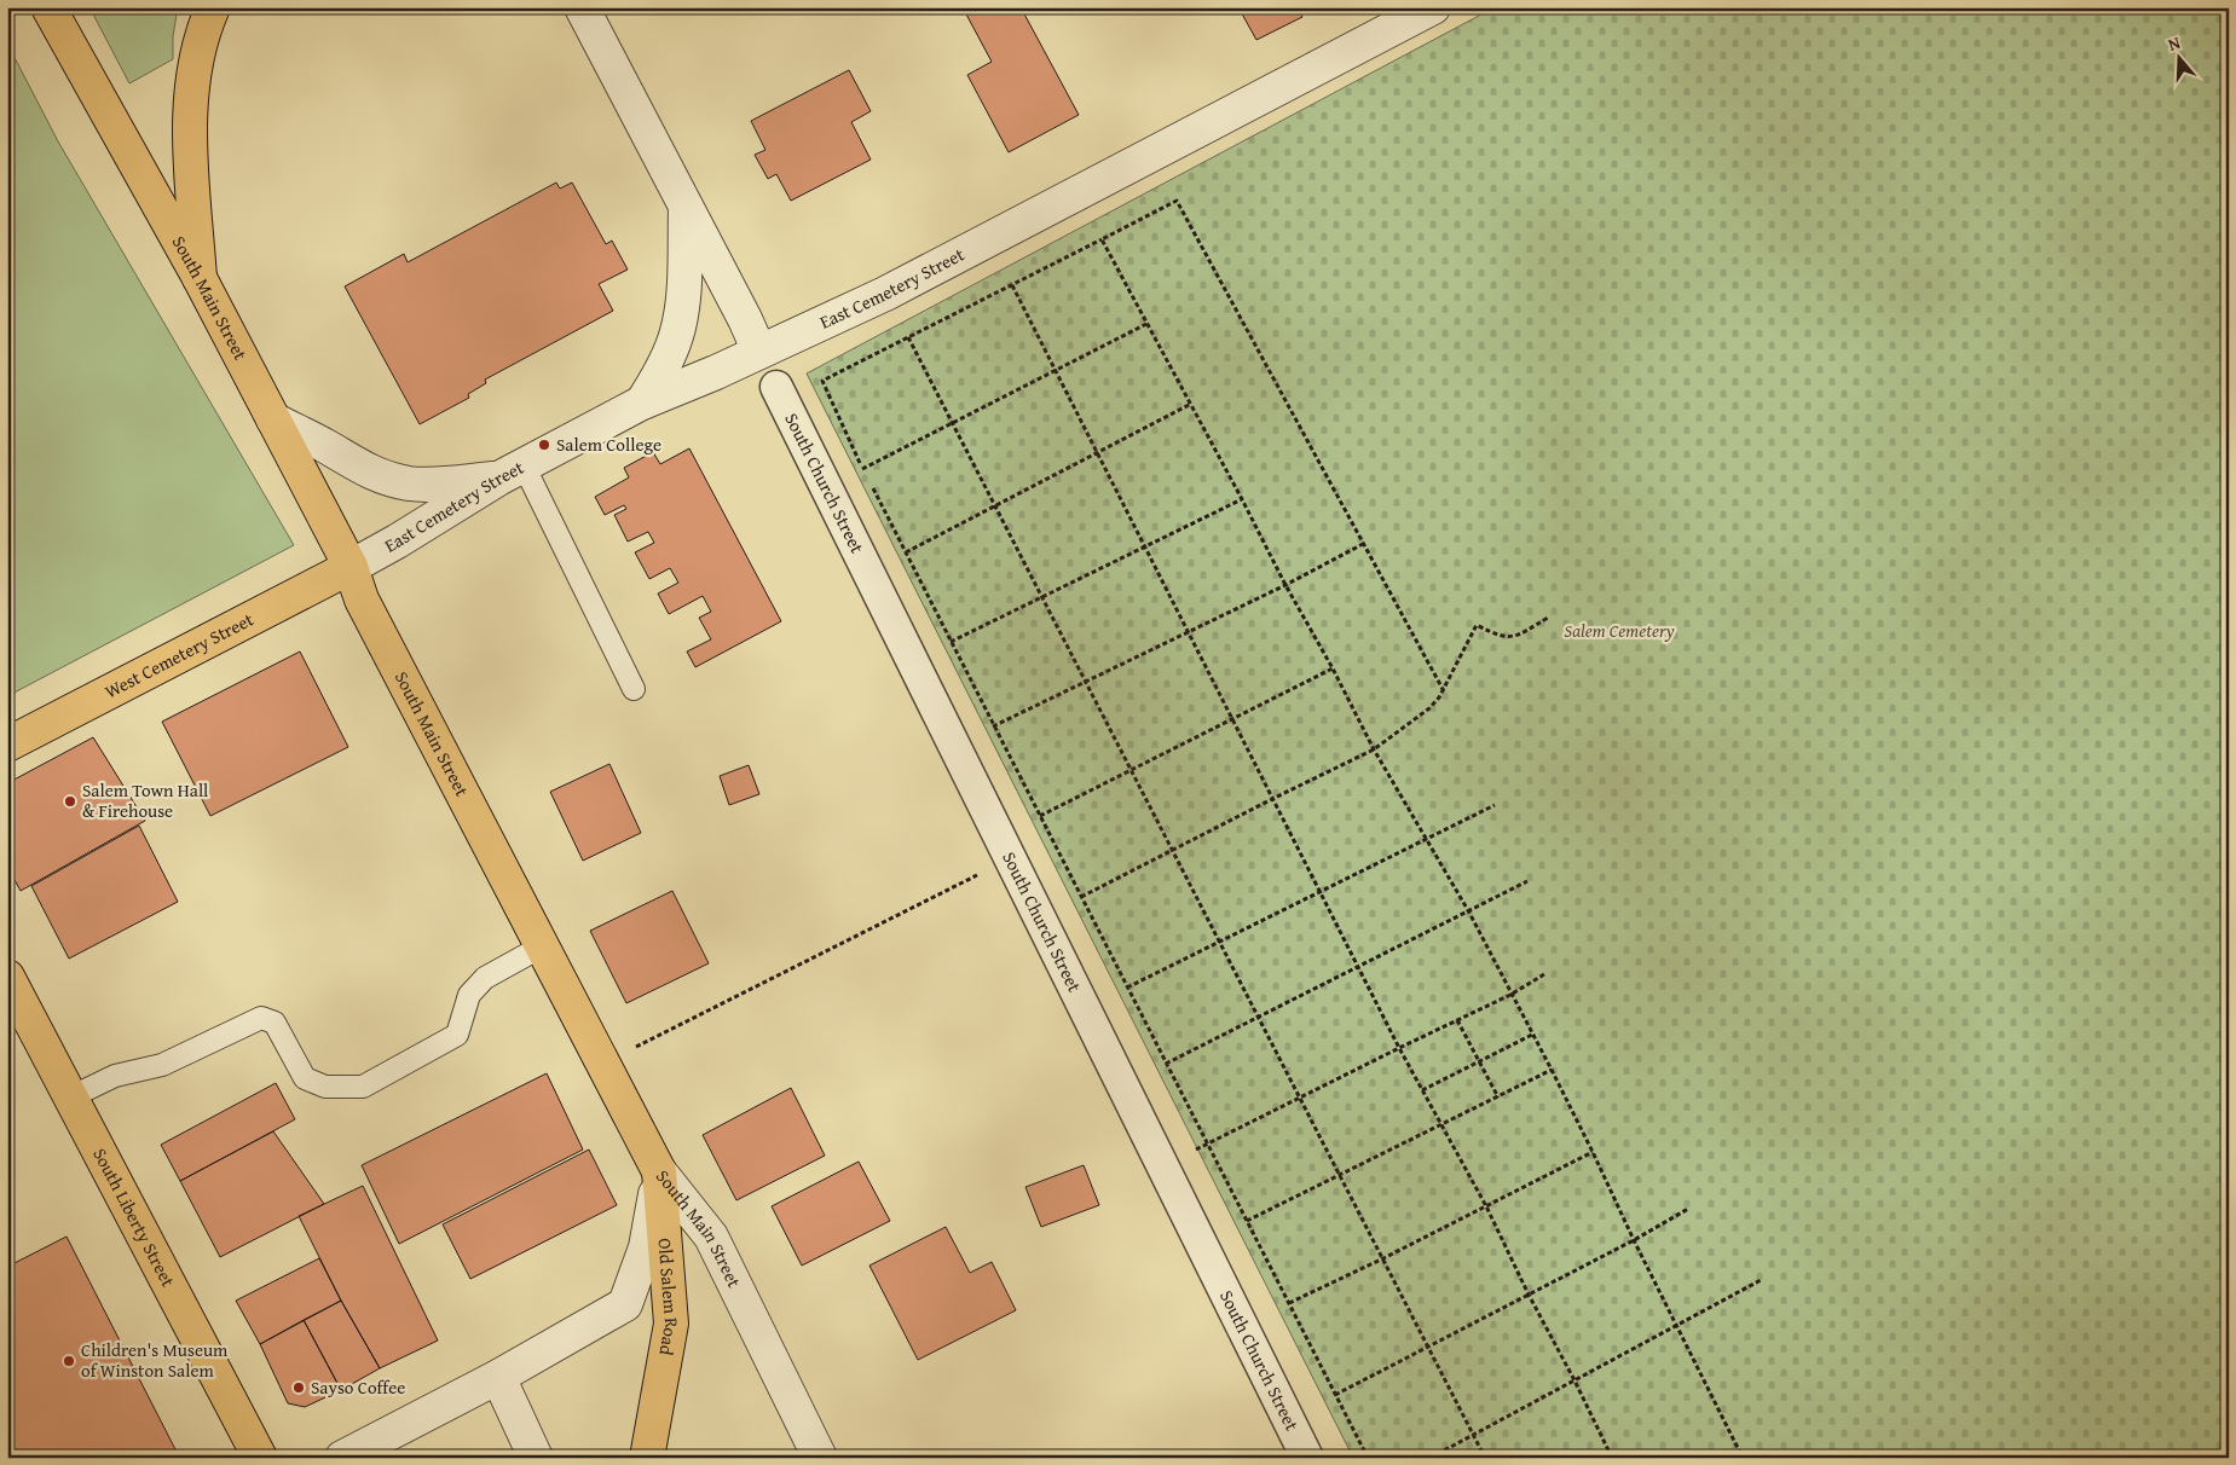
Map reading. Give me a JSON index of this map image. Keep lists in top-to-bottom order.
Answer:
{
  "streets": {
    "main road": [
      "South Main Street",
      "West Cemetery Street",
      "South Liberty Street",
      "Old Salem Road"
    ],
    "street": ["East Cemetery Street", "South Church Street"]
  },
  "crossings": [
    ["East Cemetery Street", "South Main Street"],
    ["East Cemetery Street", "West Cemetery Street"],
    ["South Main Street", "West Cemetery Street"],
    ["South Main Street", "Old Salem Road"]
  ],
  "parks": ["Salem Cemetery"],
  "places": [
    "Salem College",
    "Salem Town Hall & Firehouse",
    "Children's Museum of Winston Salem",
    "Sayso Coffee"
  ],
  "north": "top"
}
